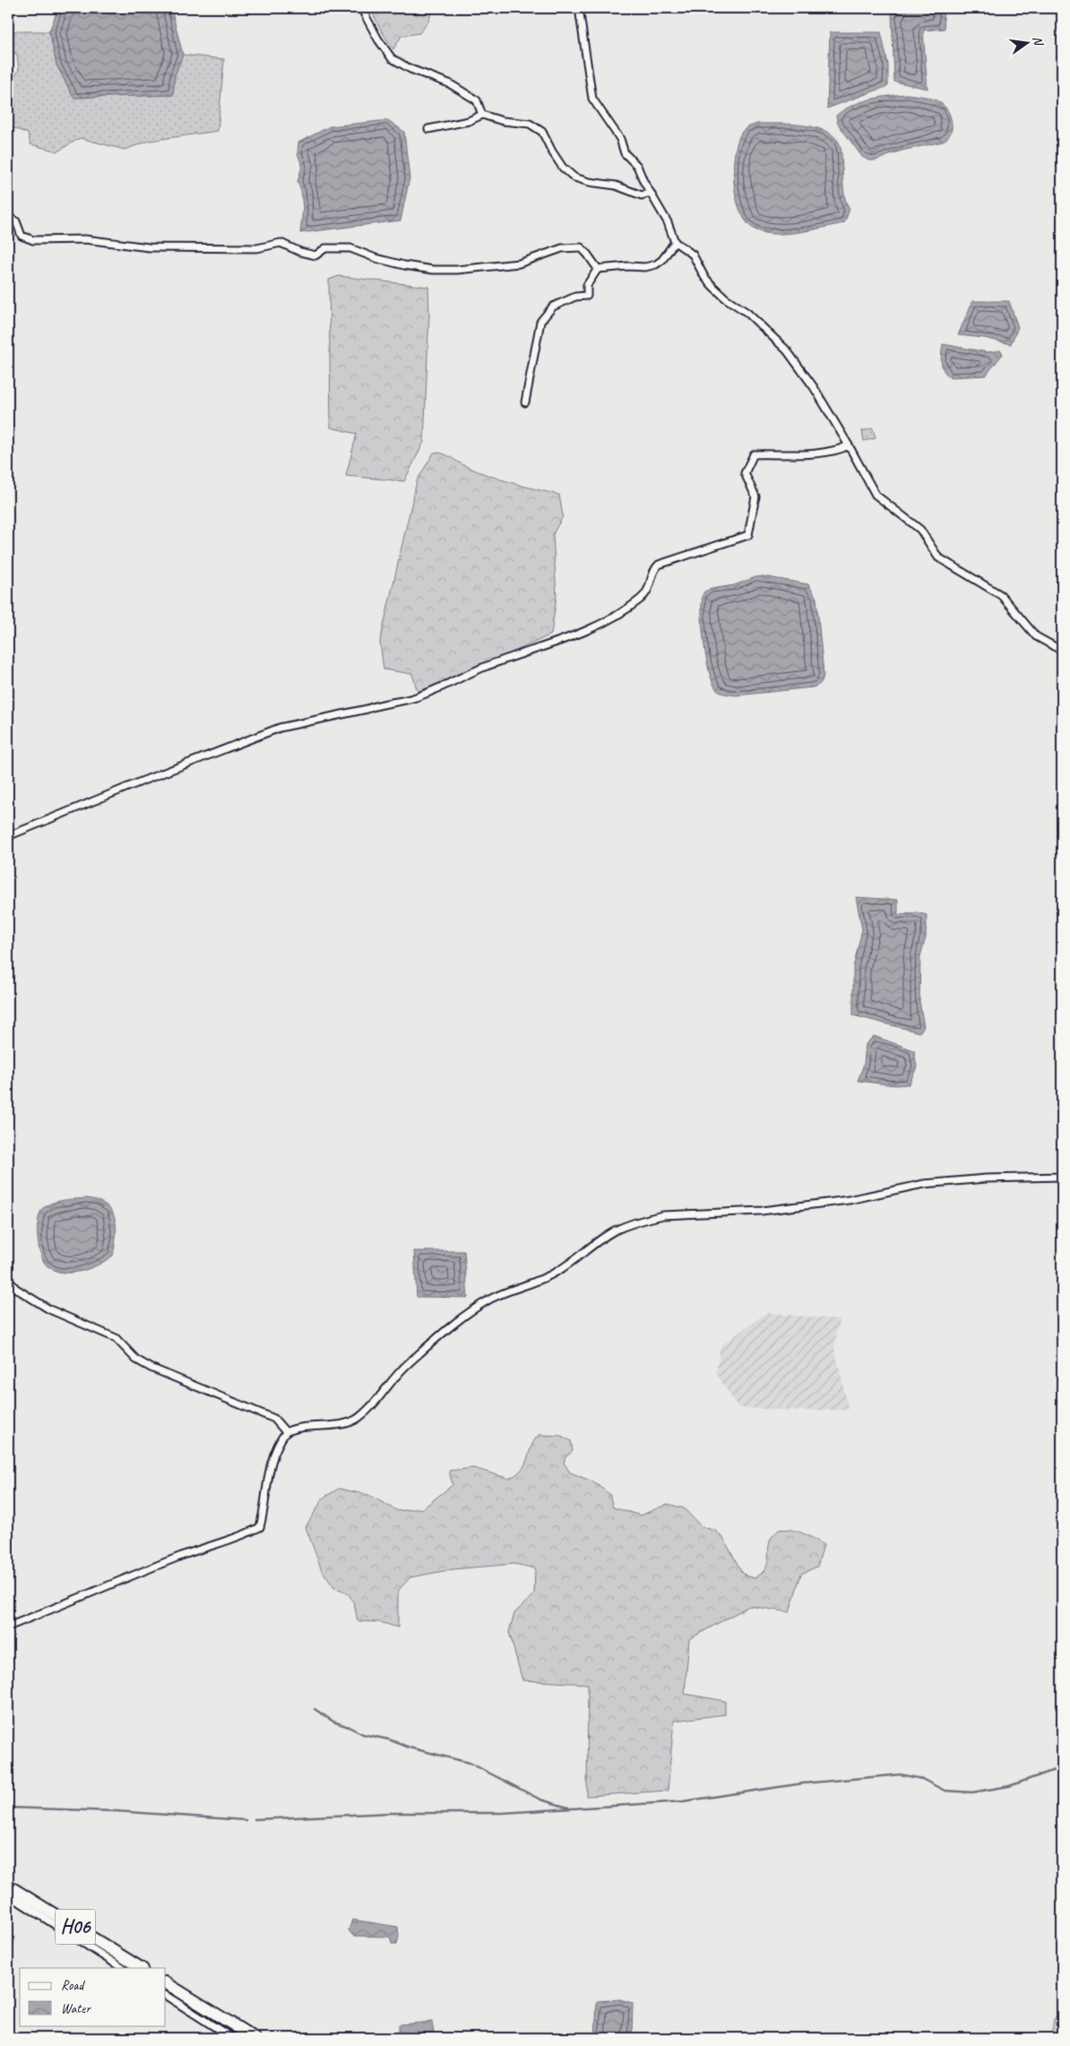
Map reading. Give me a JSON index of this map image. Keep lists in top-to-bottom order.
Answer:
{
  "streets": {
    "highway": ["H06"]
  },
  "legend": ["Road", "Water"],
  "north": "right"
}
